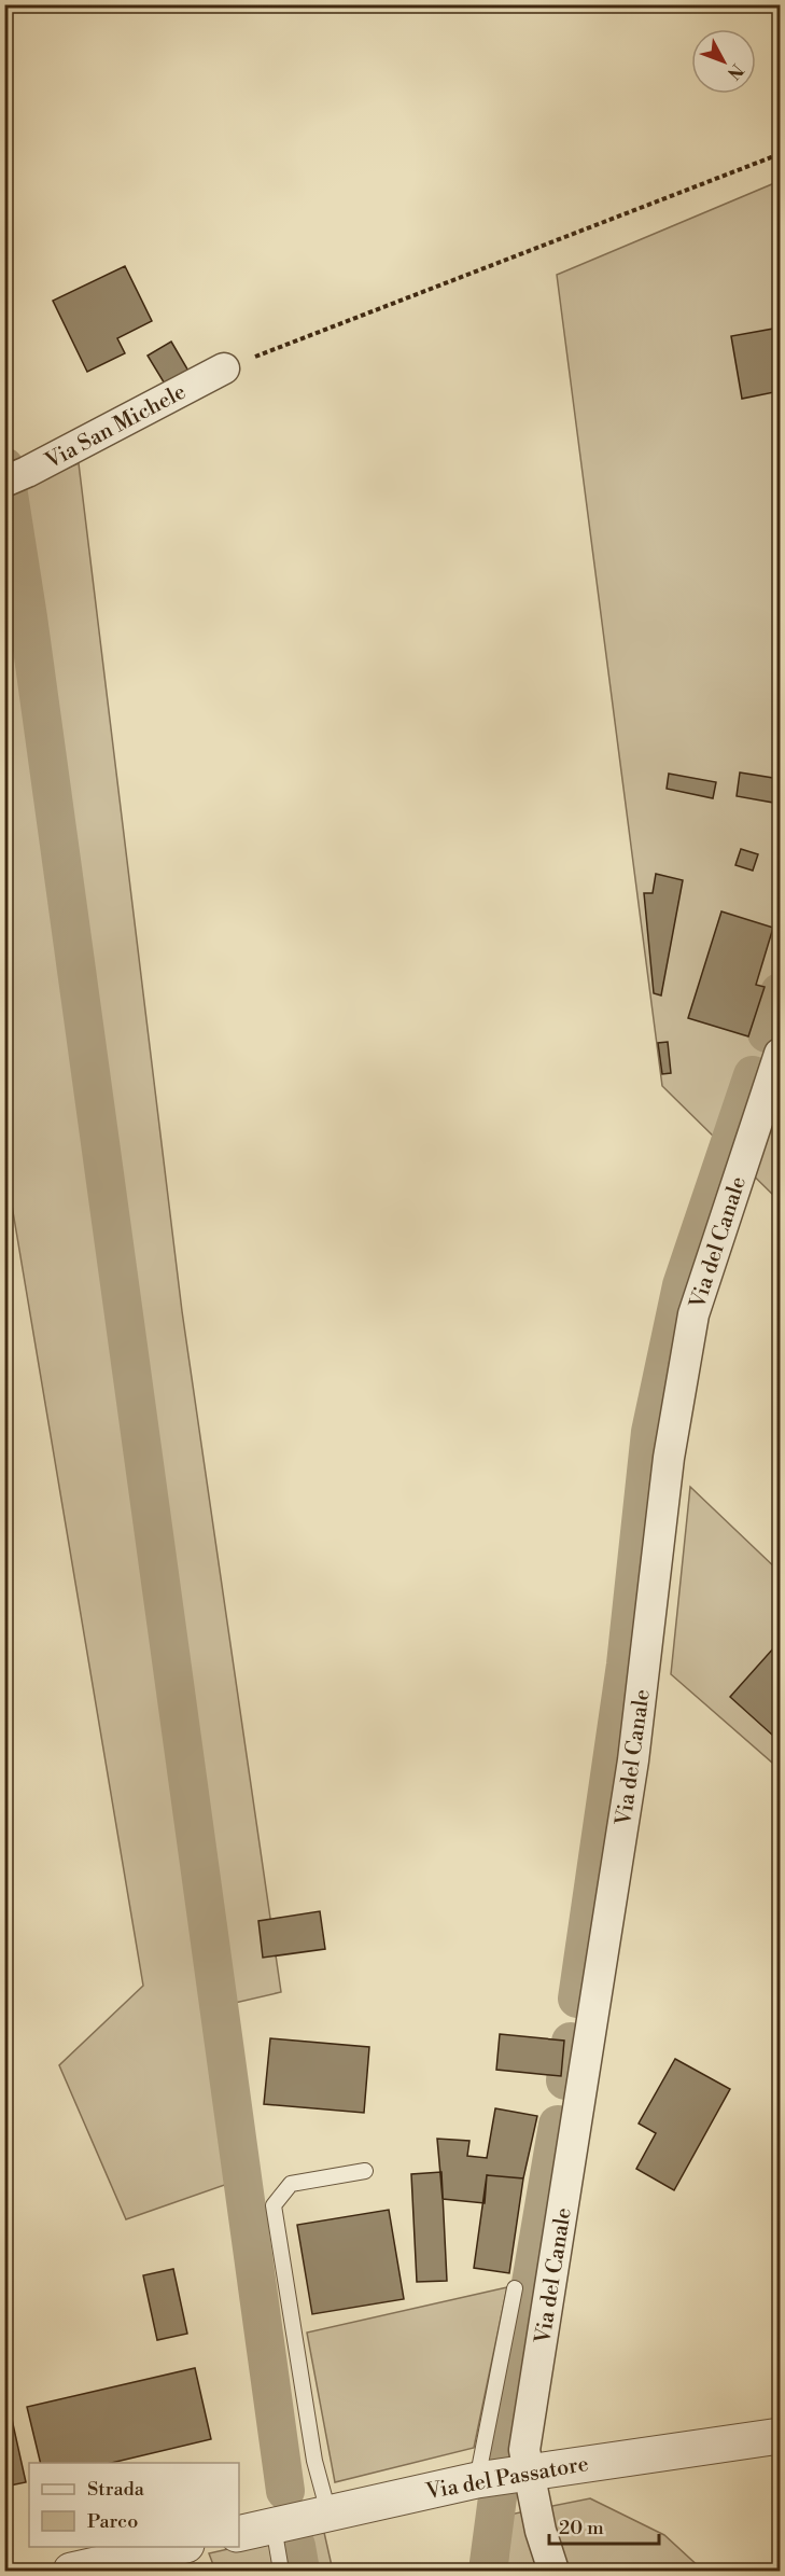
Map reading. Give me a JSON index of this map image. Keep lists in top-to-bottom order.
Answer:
{
  "streets": {
    "street": ["Via San Michele", "Via del Canale", "Via del Passatore"]
  },
  "crossings": [
    ["Via del Canale", "Via del Passatore"]
  ],
  "legend": ["Strada", "Parco"],
  "scale_bar": "20 m",
  "north": "bottom right"
}
